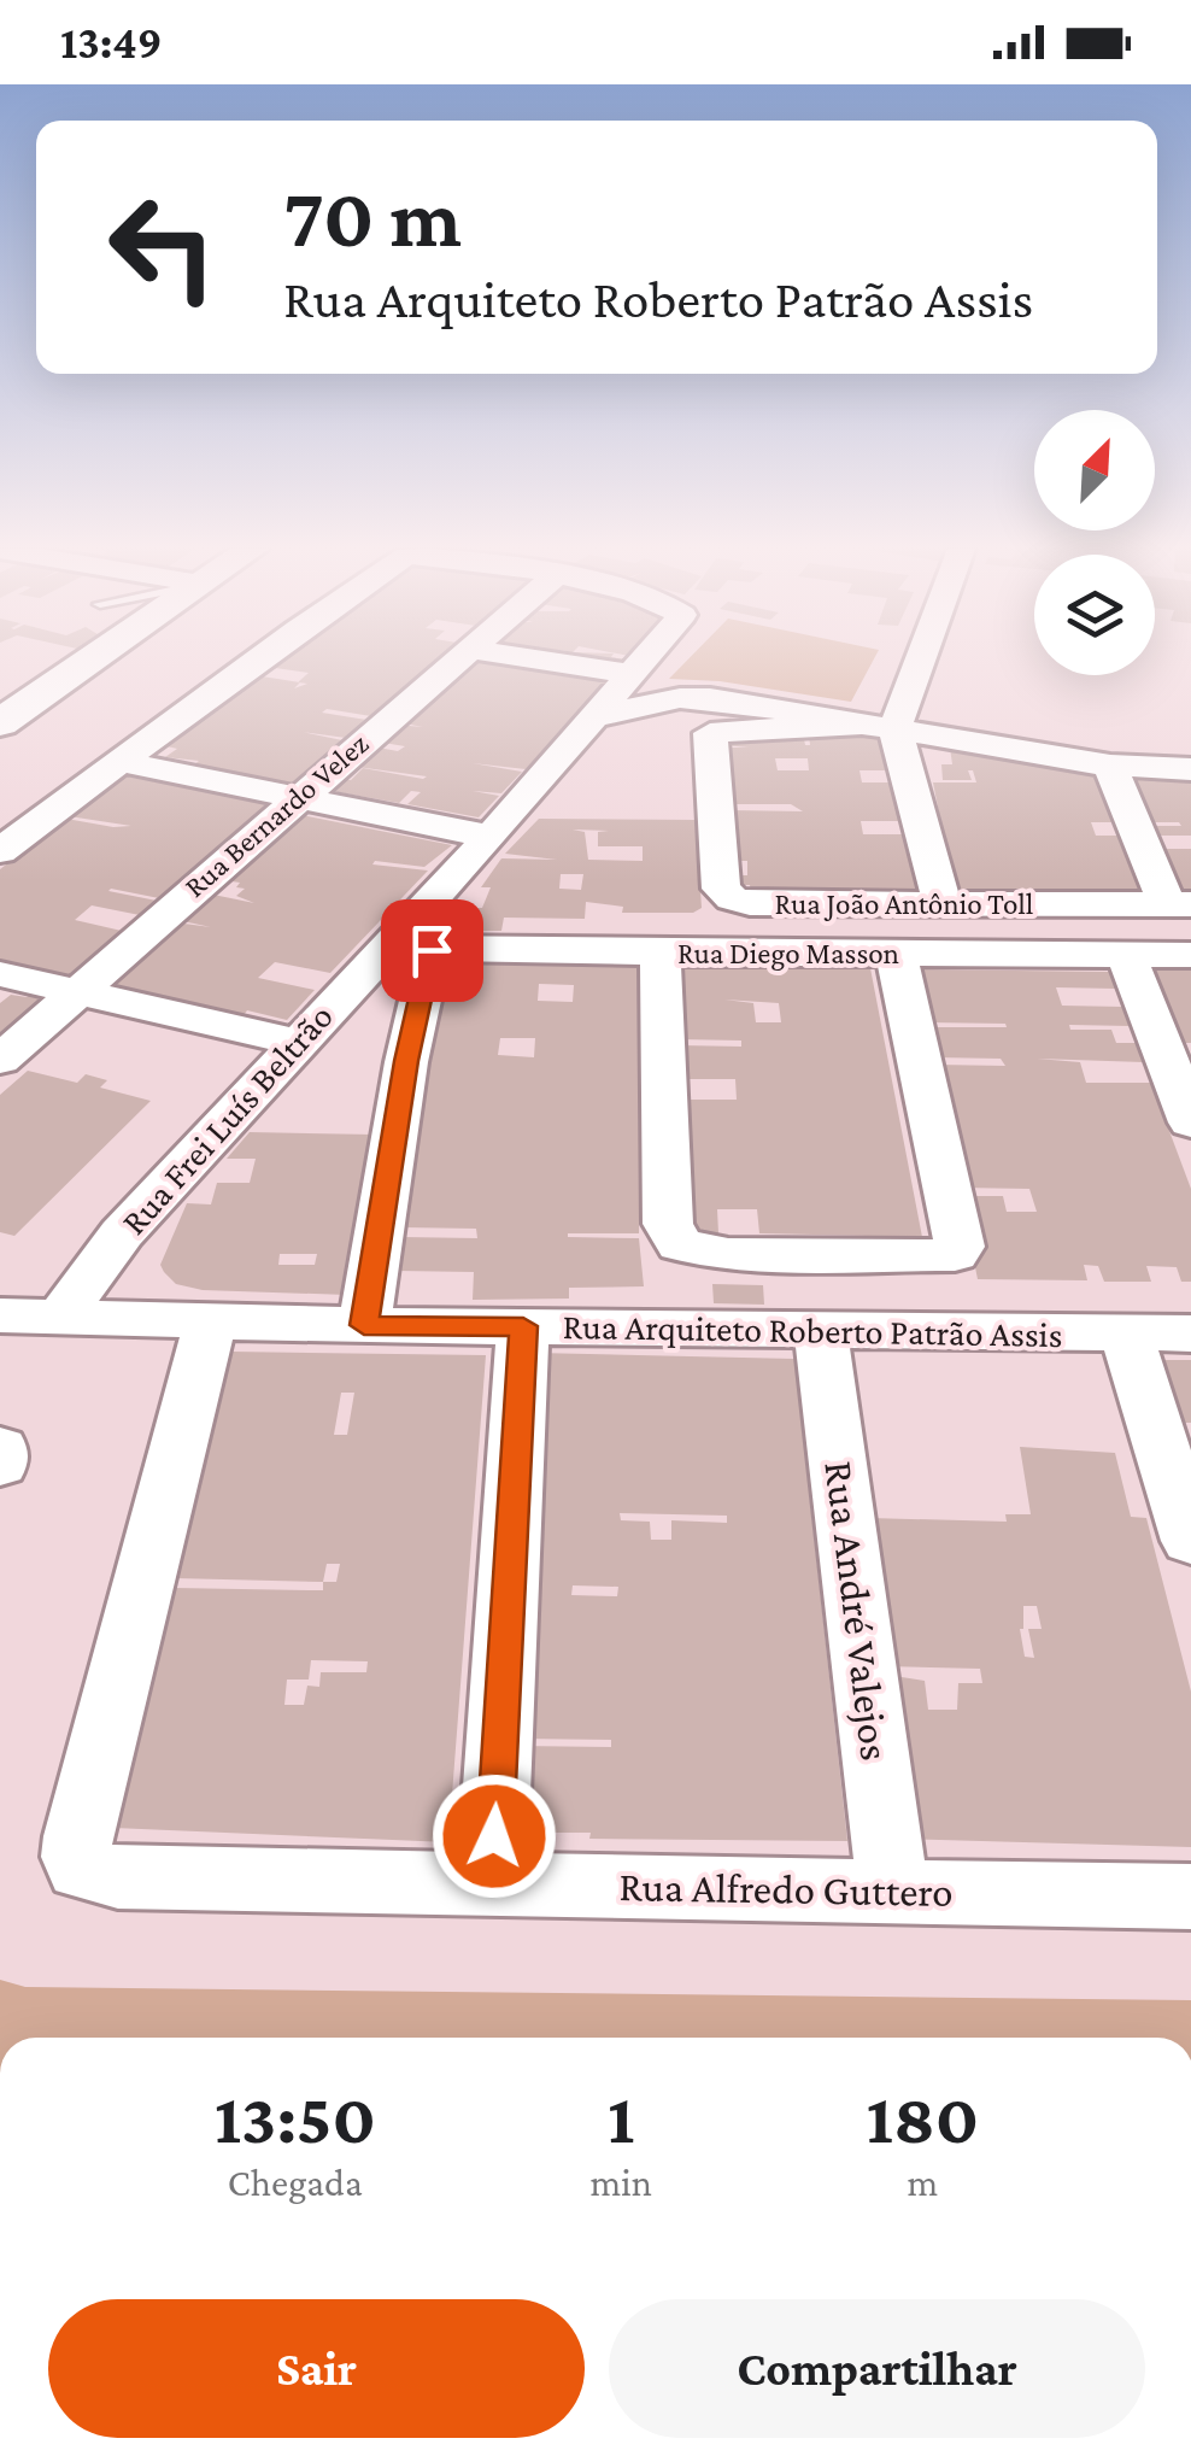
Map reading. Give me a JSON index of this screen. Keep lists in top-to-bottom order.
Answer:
{
  "streets": {
    "street": [
      "Rua Bernardo Velez",
      "Rua João Antônio Toll",
      "Rua Diego Masson",
      "Rua Frei Luís Beltrão",
      "Rua Arquiteto Roberto Patrão Assis",
      "Rua André Valejos",
      "Rua Alfredo Guttero"
    ]
  },
  "crossings": [
    ["Rua Diego Masson", "Rua Frei Luís Beltrão"],
    ["Rua Frei Luís Beltrão", "Rua Arquiteto Roberto Patrão Assis"],
    ["Rua Arquiteto Roberto Patrão Assis", "Rua André Valejos"],
    ["Rua Arquiteto Roberto Patrão Assis", "Rua Alfredo Guttero"],
    ["Rua André Valejos", "Rua Alfredo Guttero"]
  ],
  "north": "top right",
  "page": {
    "status": "13:49",
    "turn": ["70 m", "Rua Arquiteto Roberto Patrão Assis"],
    "eta": [
      "13:50",
      "Chegada",
      "1",
      "min",
      "180",
      "m"
    ],
    "buttons": ["Sair", "Compartilhar"]
  }
}
